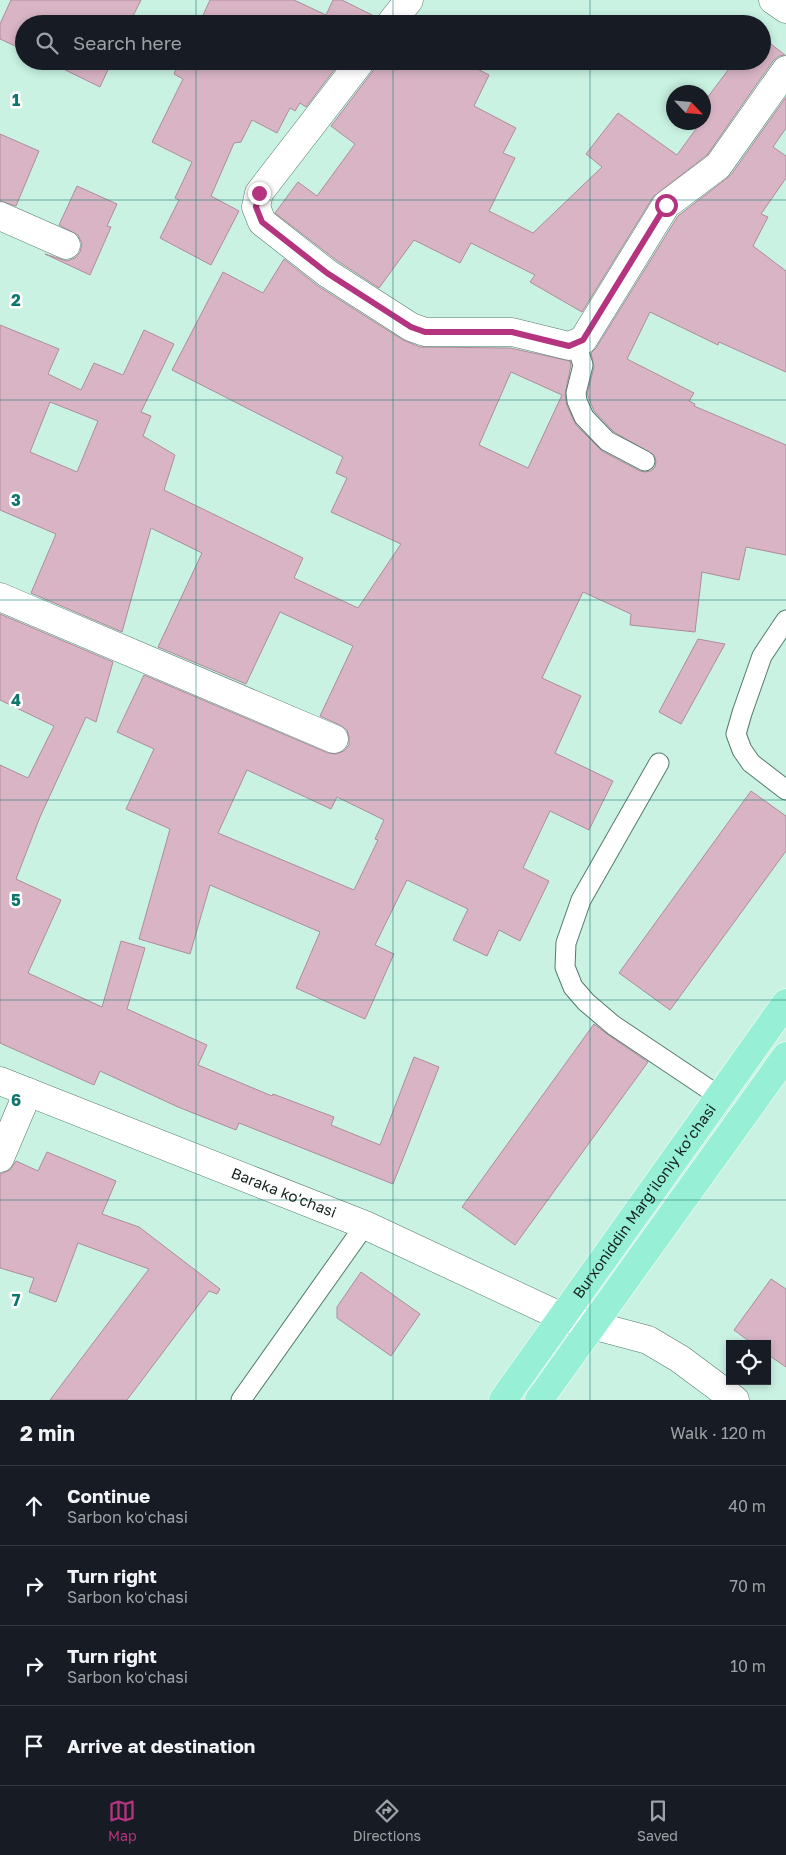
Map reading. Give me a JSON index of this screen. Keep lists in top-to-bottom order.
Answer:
{
  "streets": {
    "main road": ["Burxoniddin Marg’iloniy ko’chasi"],
    "street": ["Baraka ko'chasi"]
  },
  "crossings": [
    ["Baraka ko'chasi", "Burxoniddin Marg’iloniy ko’chasi"]
  ],
  "north": "bottom right",
  "page": {
    "search": "Search here",
    "heading": ["2 min", "Walk · 120 m"],
    "list": [
      ["Continue", "Sarbon koʻchasi", "40 m"],
      ["Turn right", "Sarbon koʻchasi", "70 m"],
      ["Turn right", "Sarbon koʻchasi", "10 m"],
      "Arrive at destination"
    ],
    "nav": ["Map", "Directions", "Saved"]
  },
  "grid": {
    "rows": [
      "1",
      "2",
      "3",
      "4",
      "5",
      "6",
      "7"
    ]
  }
}
